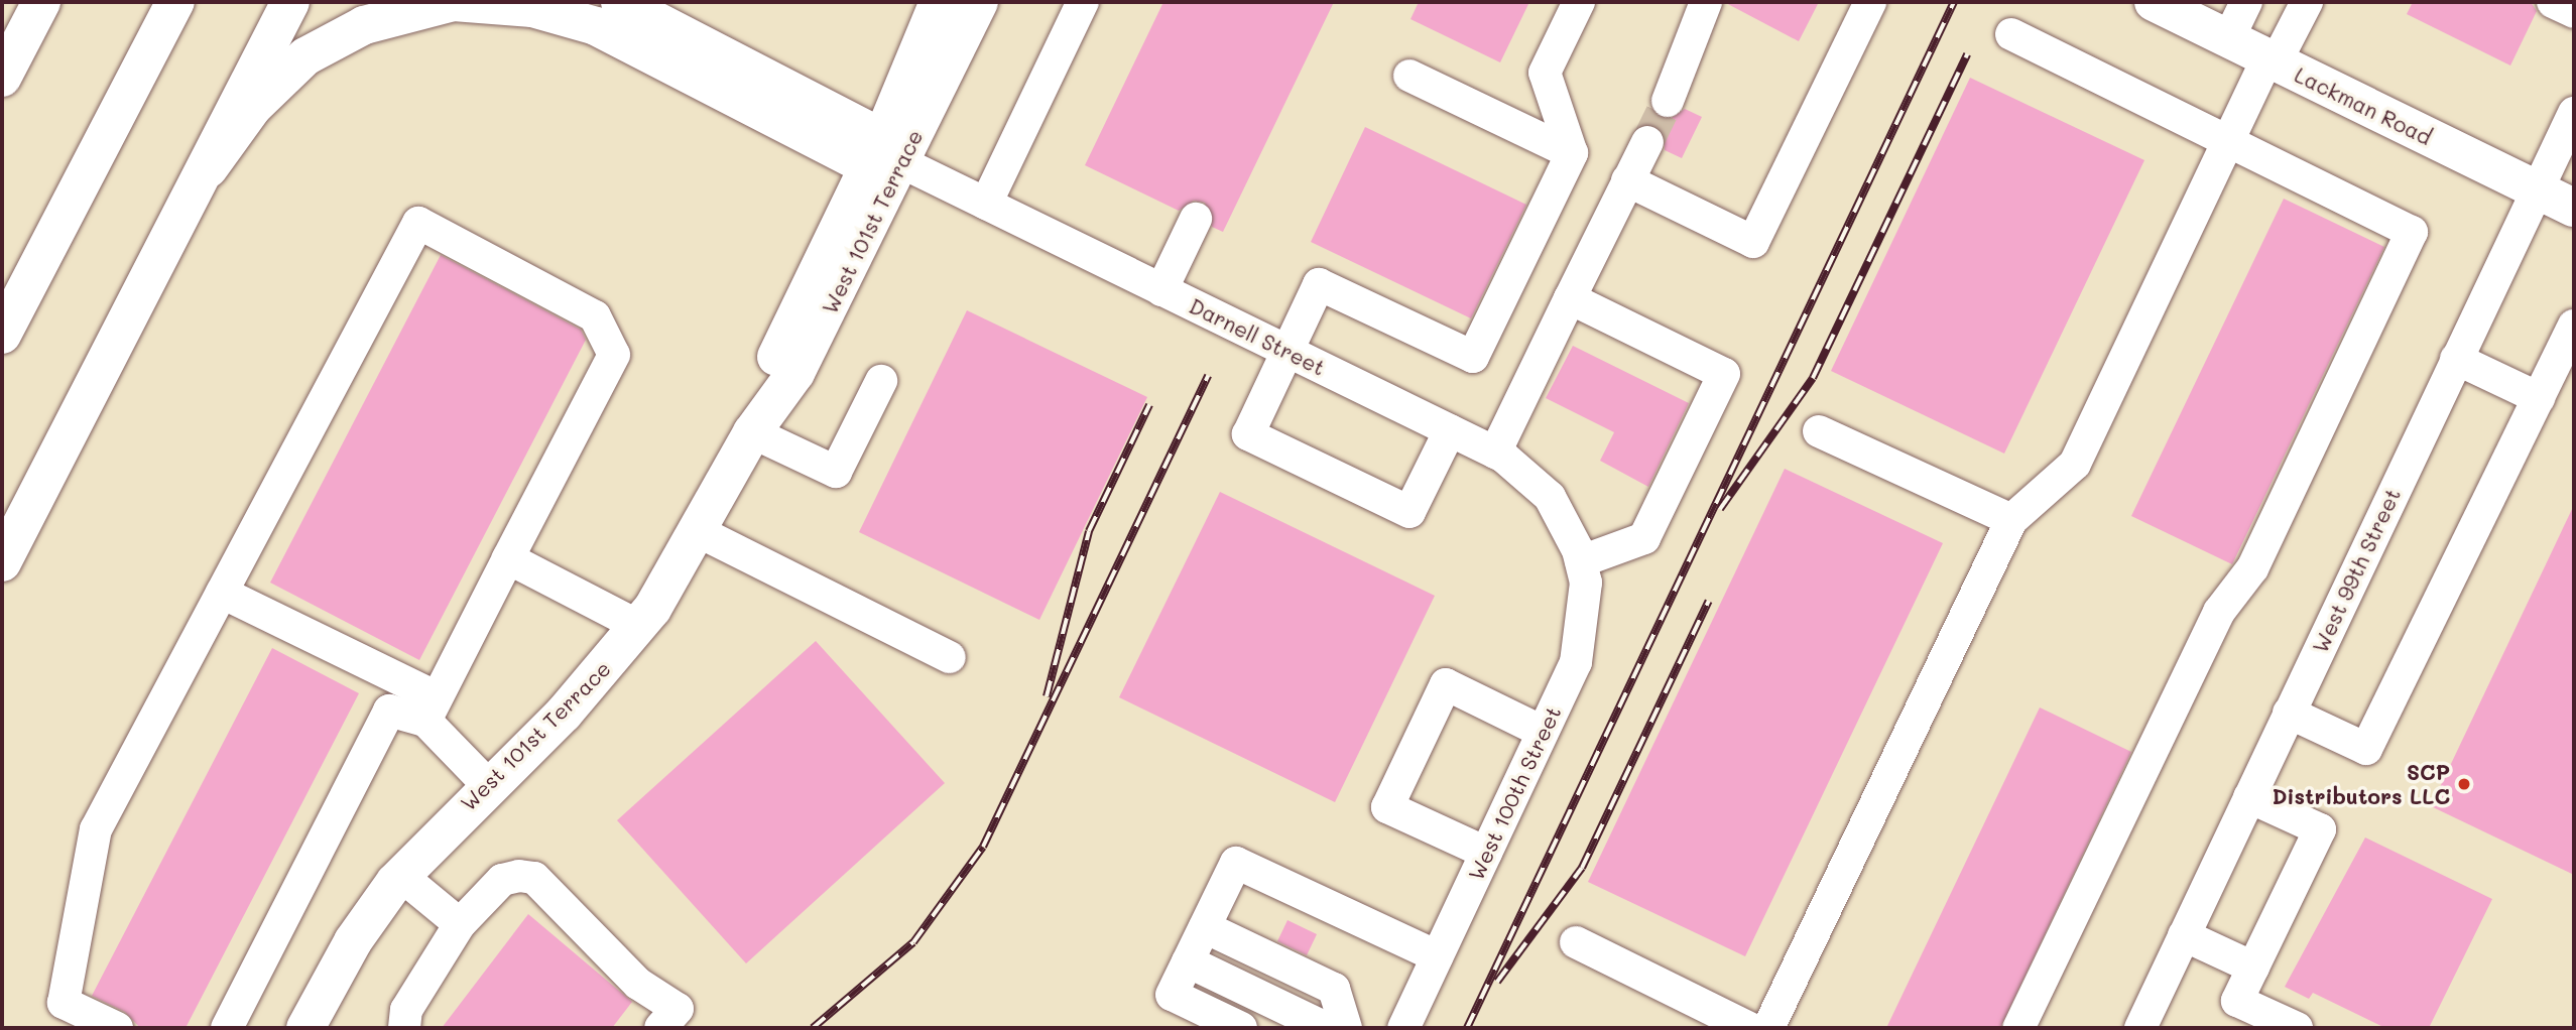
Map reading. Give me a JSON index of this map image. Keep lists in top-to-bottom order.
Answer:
{
  "streets": {
    "main road": ["Lackman Road", "West 101st Terrace"],
    "street": ["Darnell Street", "West 99th Street", "West 100th Street"]
  },
  "crossings": [
    ["Lackman Road", "West 99th Street"],
    ["West 101st Terrace", "Darnell Street"],
    ["Darnell Street", "West 100th Street"]
  ],
  "places": ["SCP Distributors LLC"]
}
